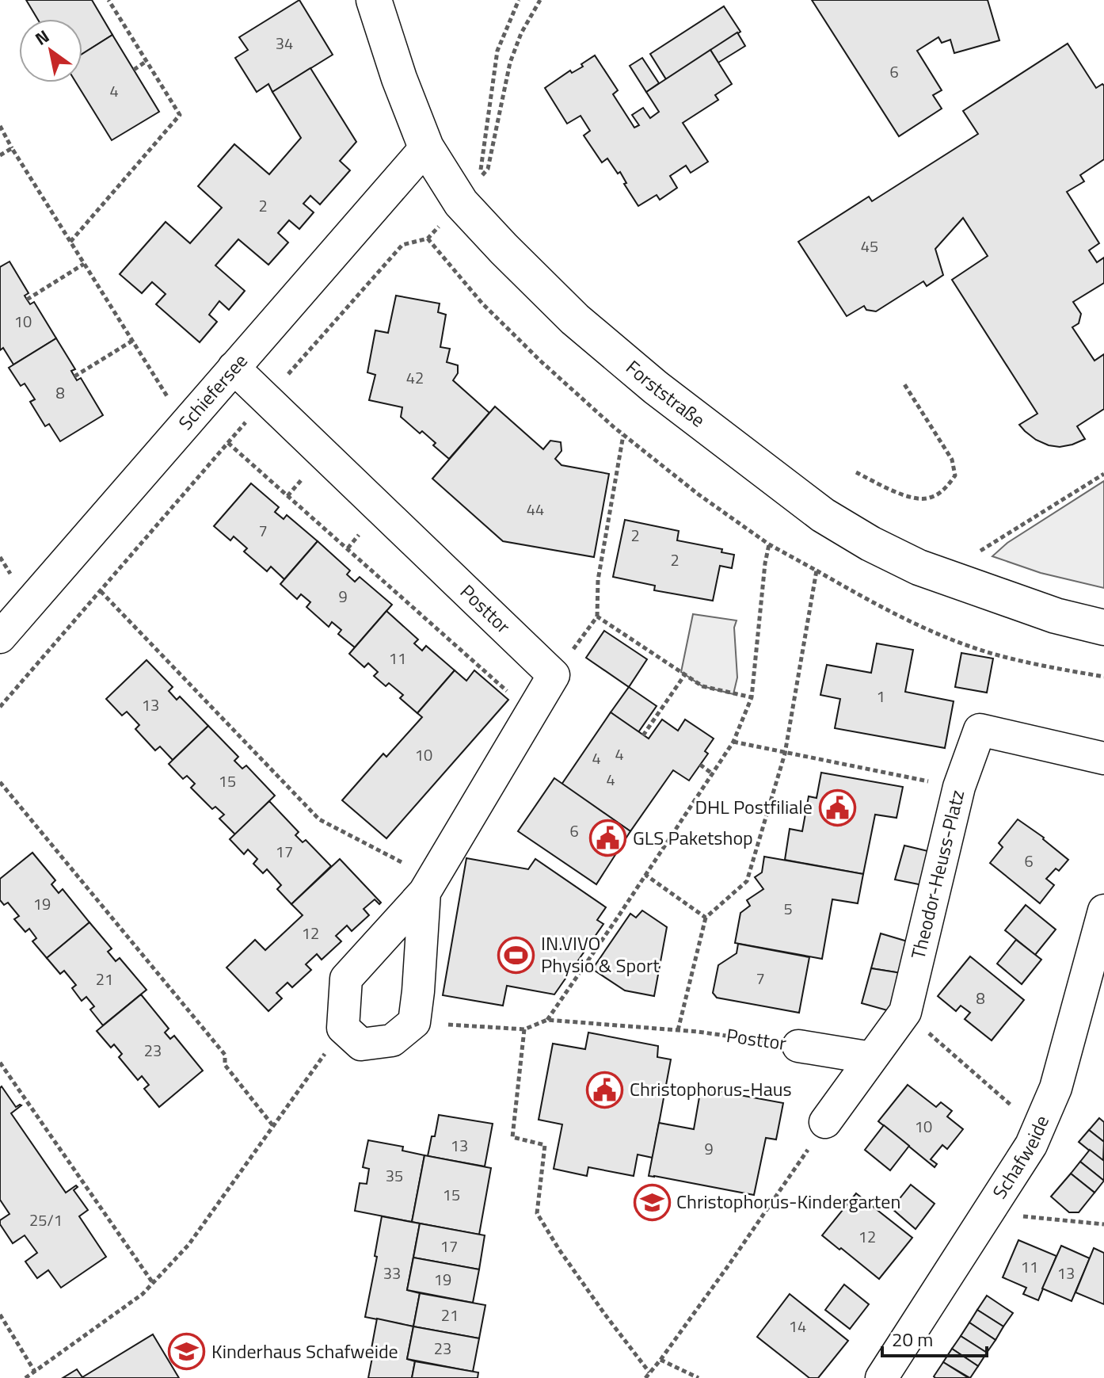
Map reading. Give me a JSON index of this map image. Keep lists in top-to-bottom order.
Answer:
{
  "streets": {
    "street": [
      "Schiefersee",
      "Forststraße",
      "Posttor",
      "Theodor-Heuss-Platz",
      "Schafweide"
    ]
  },
  "crossings": [
    ["Schiefersee", "Forststraße"],
    ["Schiefersee", "Posttor"]
  ],
  "places": {
    "public building": ["DHL Postfiliale", "GLS Paketshop", "Christophorus-Haus"],
    "sports": ["IN.VIVO Physio & Sport"],
    "school or university": ["Christophorus-Kindergarten", "Kinderhaus Schafweide"]
  },
  "house_numbers": [
    "34",
    "6",
    "4",
    "2",
    "45",
    "10",
    "42",
    "8",
    "44",
    "7",
    "2",
    "2",
    "9",
    "11",
    "1",
    "13",
    "4",
    "10",
    "4",
    "4",
    "15",
    "6",
    "17",
    "6",
    "19",
    "5",
    "12",
    "7",
    "21",
    "8",
    "23",
    "10",
    "13",
    "9",
    "35",
    "15",
    "25/1",
    "12",
    "17",
    "11",
    "33",
    "13",
    "19",
    "21",
    "14",
    "23"
  ],
  "scale_bar": "20 m",
  "north": "top left"
}
